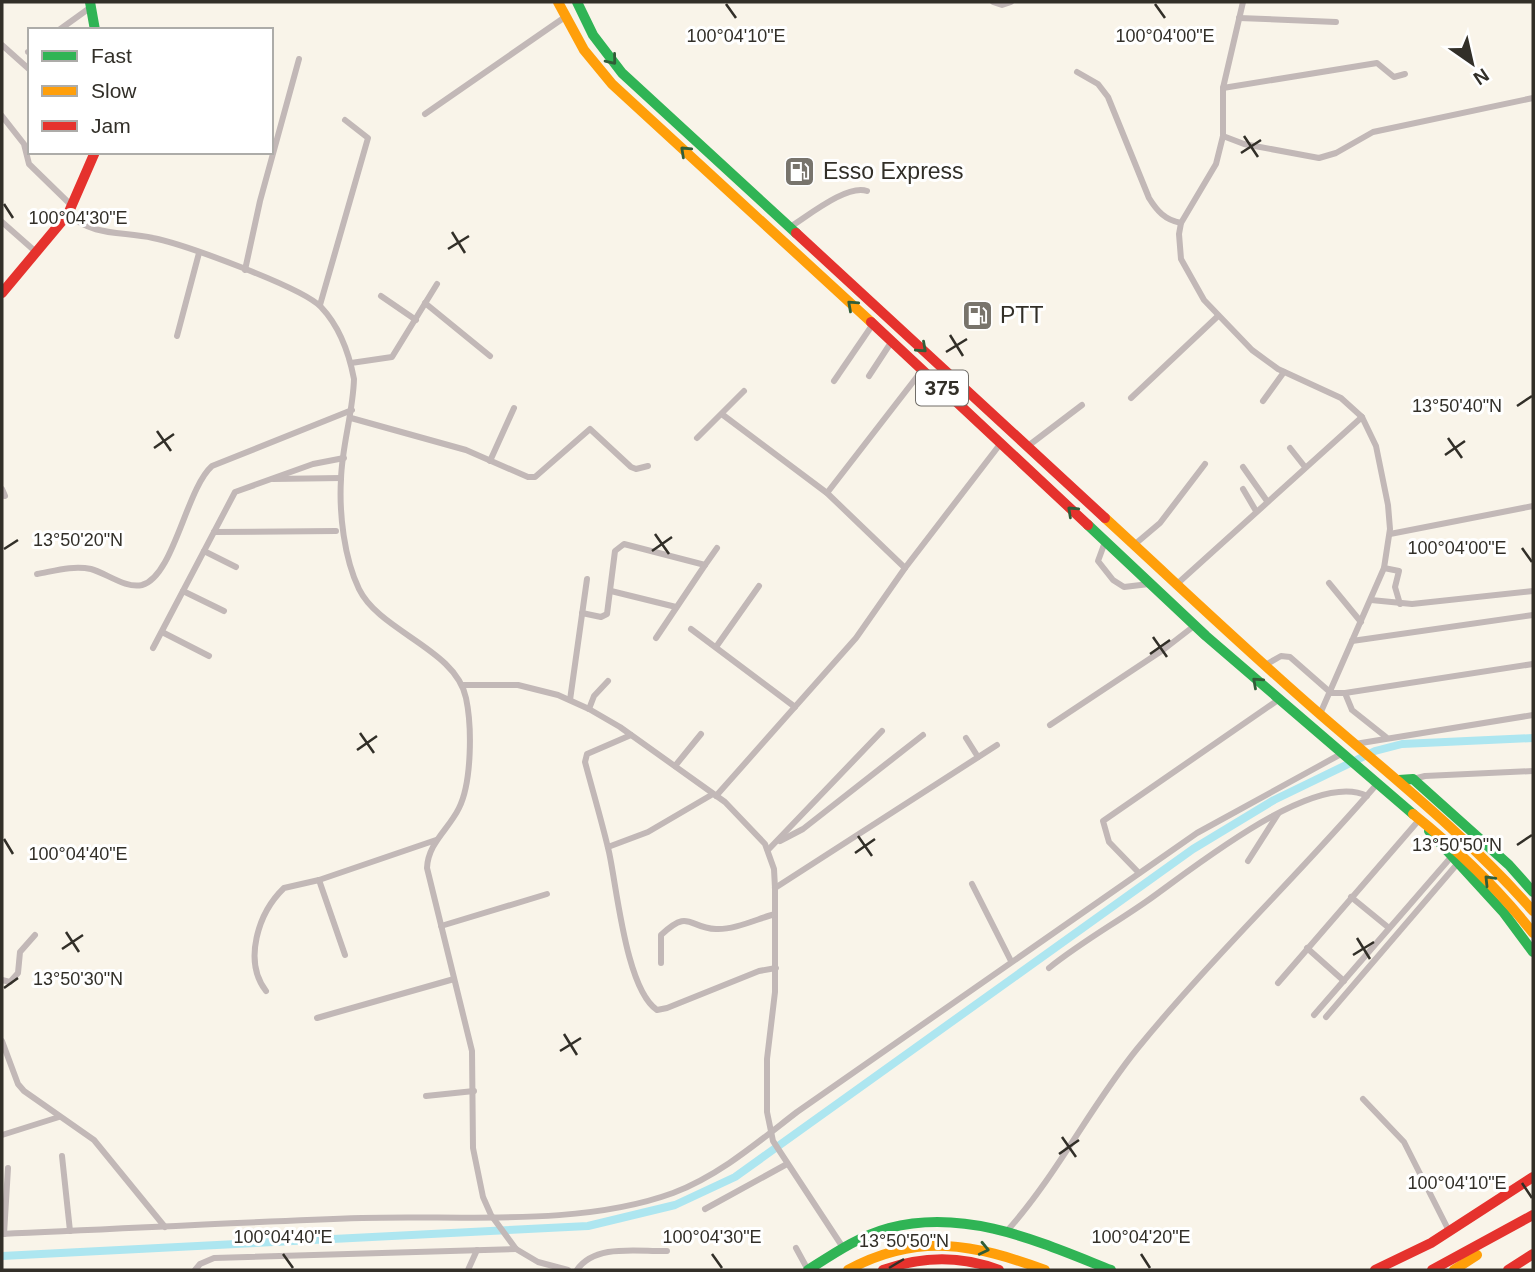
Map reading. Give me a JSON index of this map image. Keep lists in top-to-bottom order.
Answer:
{
  "streets": {
    "main road": ["375"]
  },
  "places": {
    "fuel station": ["Esso Express", "PTT"]
  },
  "legend": ["Fast", "Slow", "Jam"],
  "north": "bottom right",
  "coordinates": [
    "100°04'10\"E",
    "100°04'00\"E",
    "100°04'30\"E",
    "13°50'40\"N",
    "13°50'20\"N",
    "13°50'50\"N",
    "100°04'40\"E",
    "13°50'30\"N",
    "100°04'20\"E"
  ]
}
